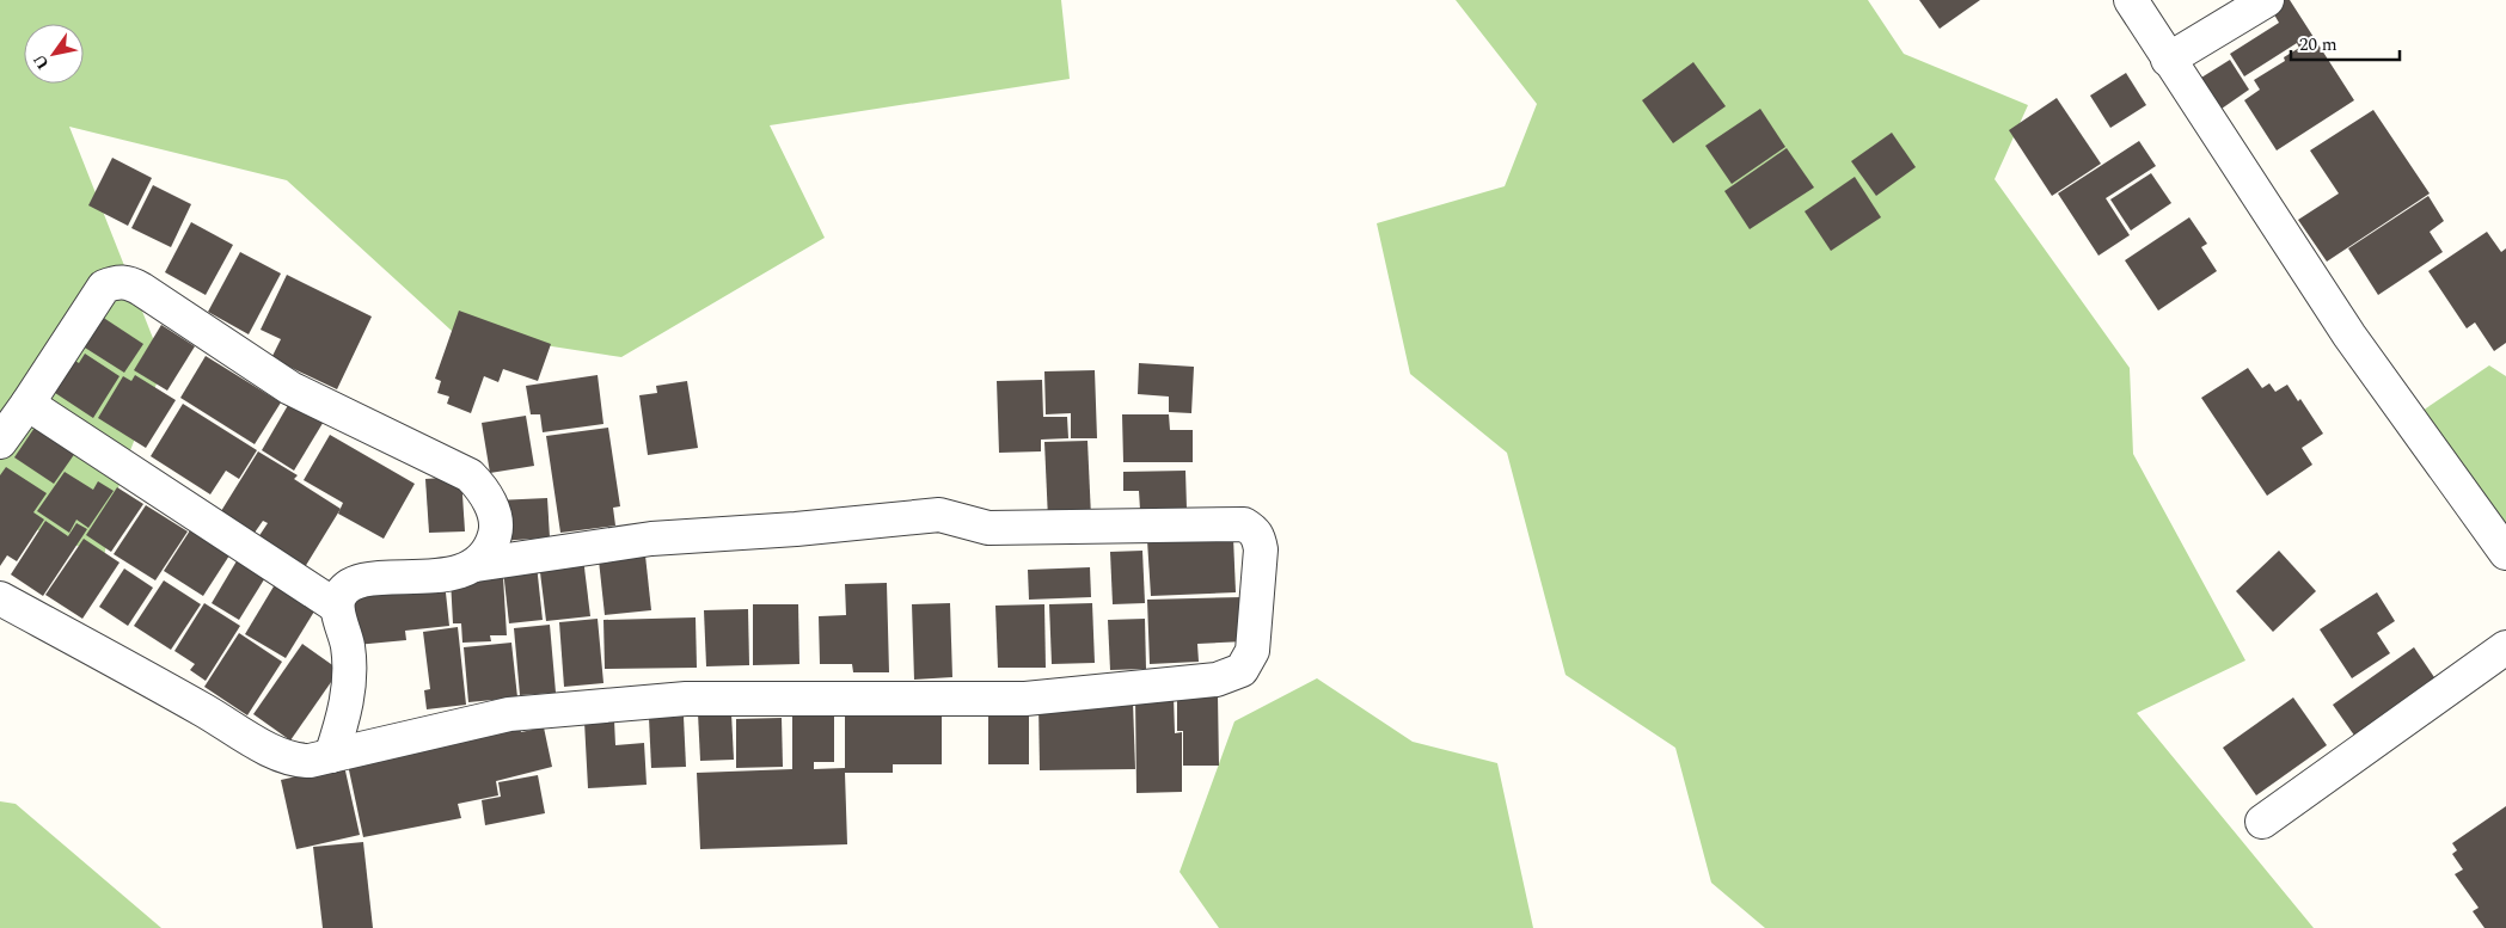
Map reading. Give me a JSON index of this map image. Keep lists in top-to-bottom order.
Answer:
{
  "scale_bar": "20 m",
  "north": "bottom left"
}
